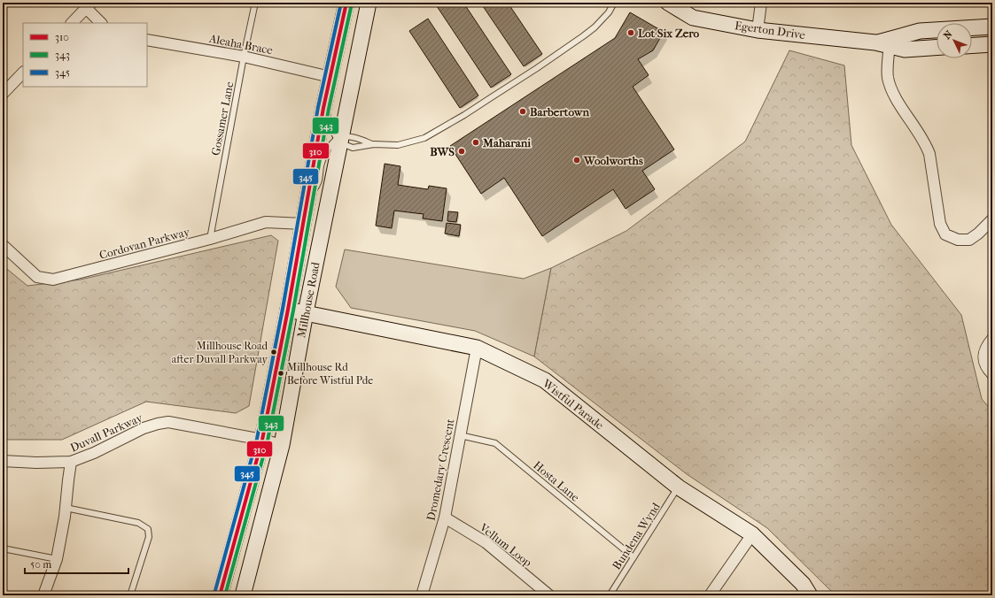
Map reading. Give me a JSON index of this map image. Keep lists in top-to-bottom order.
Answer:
{
  "streets": {
    "main road": ["Egerton Drive", "Millhouse Road", "Wistful Parade"],
    "street": [
      "Aleaha Brace",
      "Cordovan Parkway",
      "Duvall Parkway",
      "Dromedary Crescent",
      "Vellum Loop"
    ],
    "lane": ["Gossamer Lane", "Hosta Lane", "Bundena Wynd"]
  },
  "crossings": [
    ["Aleaha Brace", "Gossamer Lane"],
    ["Aleaha Brace", "Millhouse Road"],
    ["Gossamer Lane", "Cordovan Parkway"],
    ["Cordovan Parkway", "Millhouse Road"],
    ["Millhouse Road", "Wistful Parade"],
    ["Millhouse Road", "Duvall Parkway"],
    ["Wistful Parade", "Dromedary Crescent"],
    ["Wistful Parade", "Bundena Wynd"],
    ["Dromedary Crescent", "Hosta Lane"],
    ["Dromedary Crescent", "Vellum Loop"],
    ["Hosta Lane", "Bundena Wynd"]
  ],
  "places": [
    "Lot Six Zero",
    "Barbertown",
    "Maharani",
    "BWS",
    "Woolworths",
    "Millhouse Road after Duvall Parkway",
    "Millhouse Rd Before Wistful Pde"
  ],
  "lines": ["transit line 310", "transit line 345", "transit line 343"],
  "legend": ["310", "343", "345"],
  "scale_bar": "50 m",
  "north": "top left"
}
